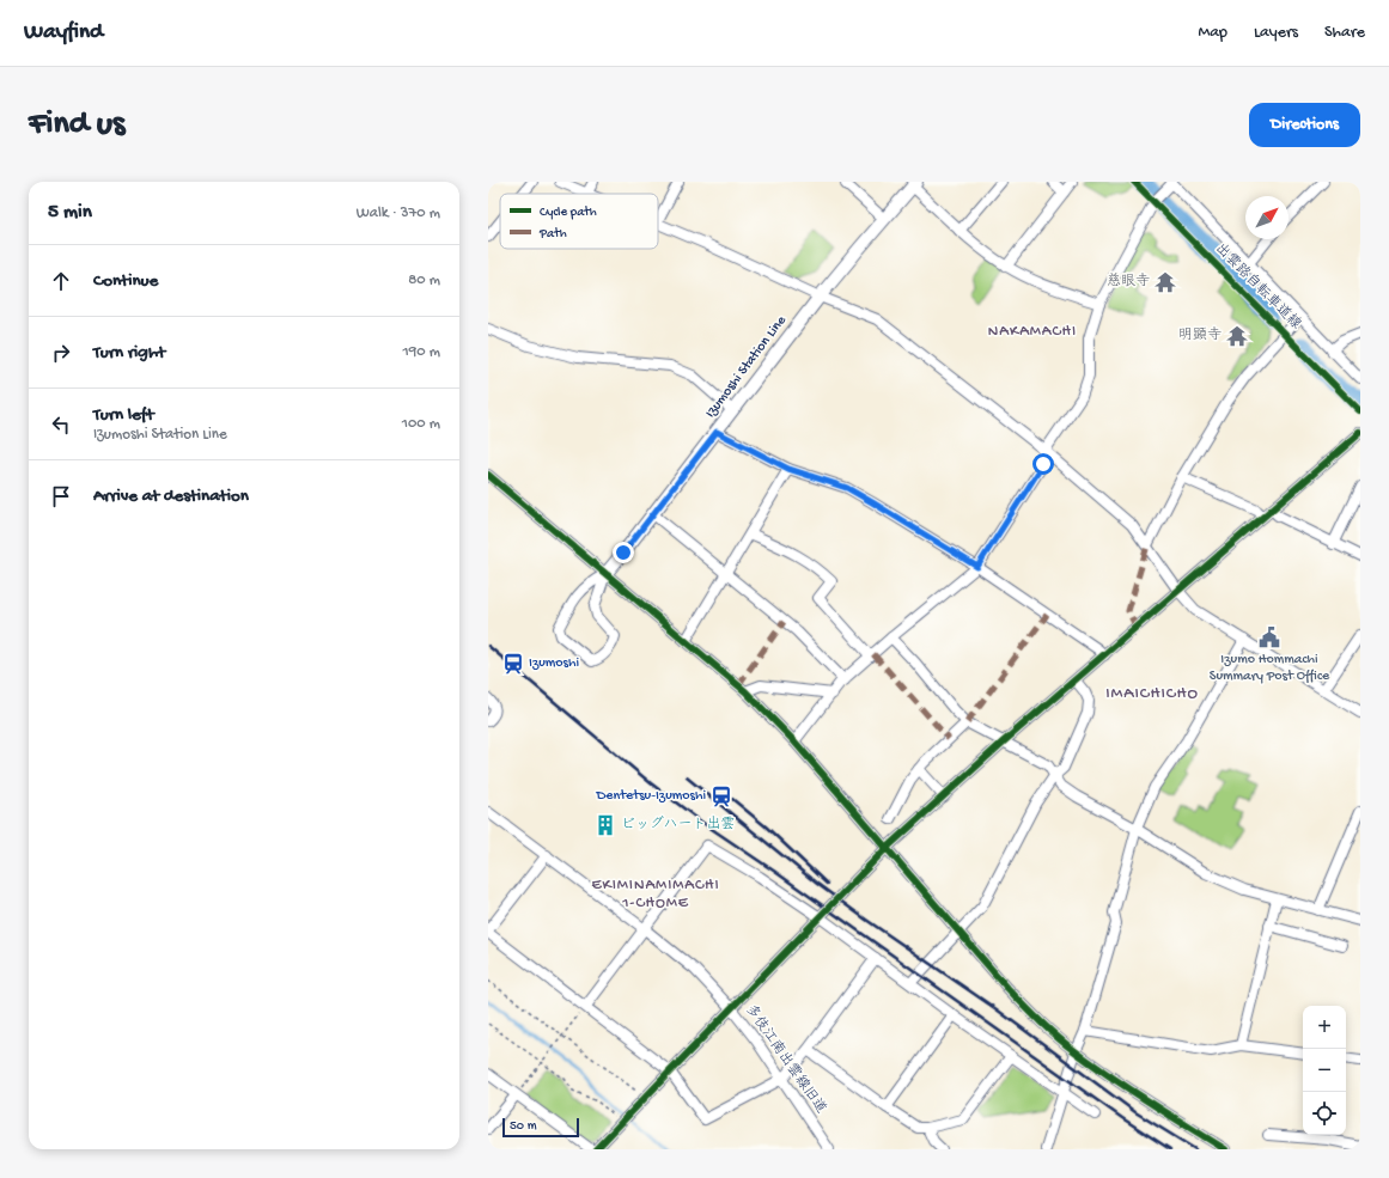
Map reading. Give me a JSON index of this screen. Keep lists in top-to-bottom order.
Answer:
{
  "streets": {
    "main road": ["Izumoshi Station Line"],
    "street": ["多伎江南出雲線旧道"],
    "cycle path": ["出雲路自転車道線"]
  },
  "districts": ["NAKAMACHI", "IMAICHICHO", "EKIMINAMIMACHI 1-CHOME"],
  "places": {
    "temple": ["慈眼寺", "明顕寺"],
    "public building": ["Izumo Hommachi Summary Post Office"],
    "station": ["Izumoshi", "Dentetsu-Izumoshi"],
    "building": ["ビッグハート出雲"]
  },
  "legend": ["Cycle path", "Path"],
  "scale_bar": "50 m",
  "north": "top right",
  "page": {
    "header": "Wayfind",
    "nav": ["Map", "Layers", "Share"],
    "buttons": "Directions",
    "title": "Find us",
    "heading": ["5 min", "Walk · 370 m"],
    "list": [
      ["Continue", "80 m"],
      ["Turn right", "190 m"],
      ["Turn left", "Izumoshi Station Line", "100 m"],
      "Arrive at destination"
    ],
    "map_buttons": ["+", "−"],
    "scale": "50 m"
  }
}
